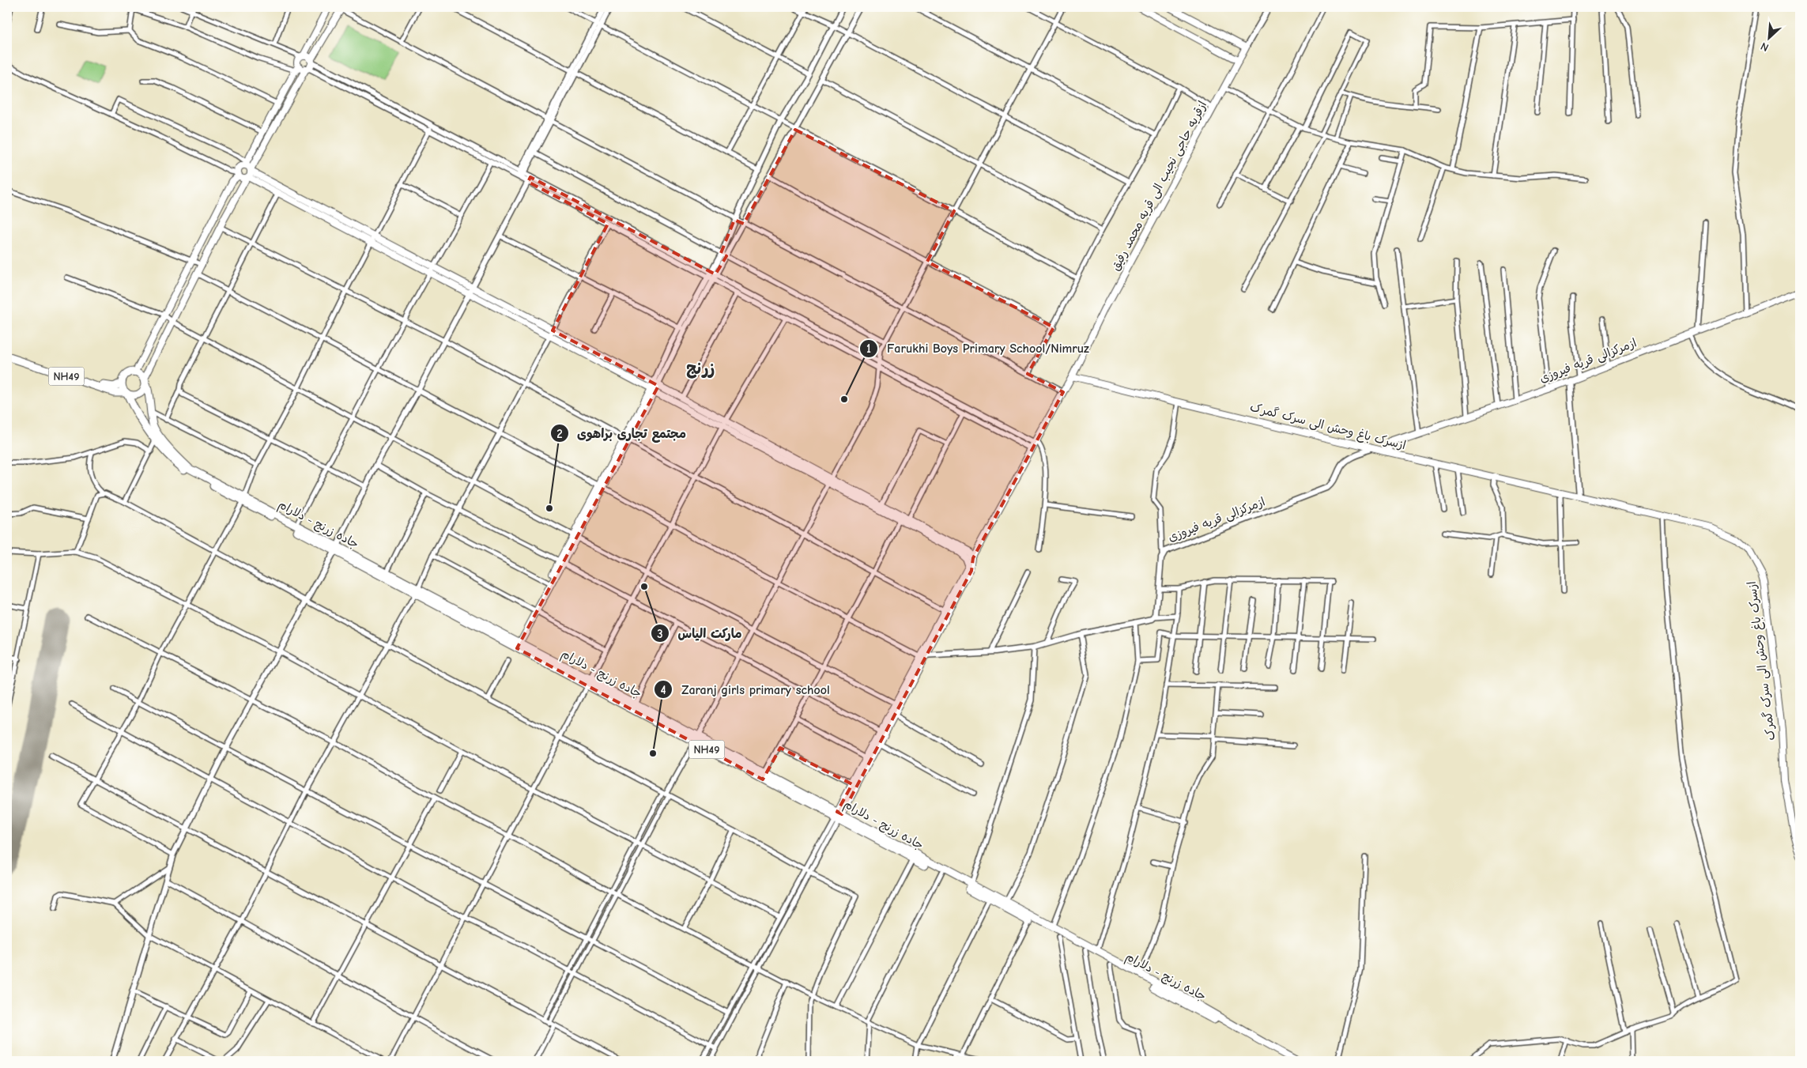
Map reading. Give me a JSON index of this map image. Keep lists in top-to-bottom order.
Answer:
{
  "streets": {
    "highway": ["NH49", "جاده زرنج - دلارام"],
    "main road": ["ازقریه حاجی نجیب الی قریه محمد رفیق", "ازمرکزالی قریه فیروزی", "ازسرک باغ وحش الی سرک گمرک"]
  },
  "crossings": [
    ["ازقریه حاجی نجیب الی قریه محمد رفیق", "ازسرک باغ وحش الی سرک گمرک"],
    ["ازمرکزالی قریه فیروزی", "ازسرک باغ وحش الی سرک گمرک"],
    ["NH49", "جاده زرنج - دلارام"]
  ],
  "districts": ["زرنج"],
  "places": [
    "Farukhi Boys Primary School/Nimruz",
    "مجتمع تجاری براهوی",
    "مارکت الیاس",
    "Zaranj girls primary school"
  ],
  "north": "bottom left"
}
